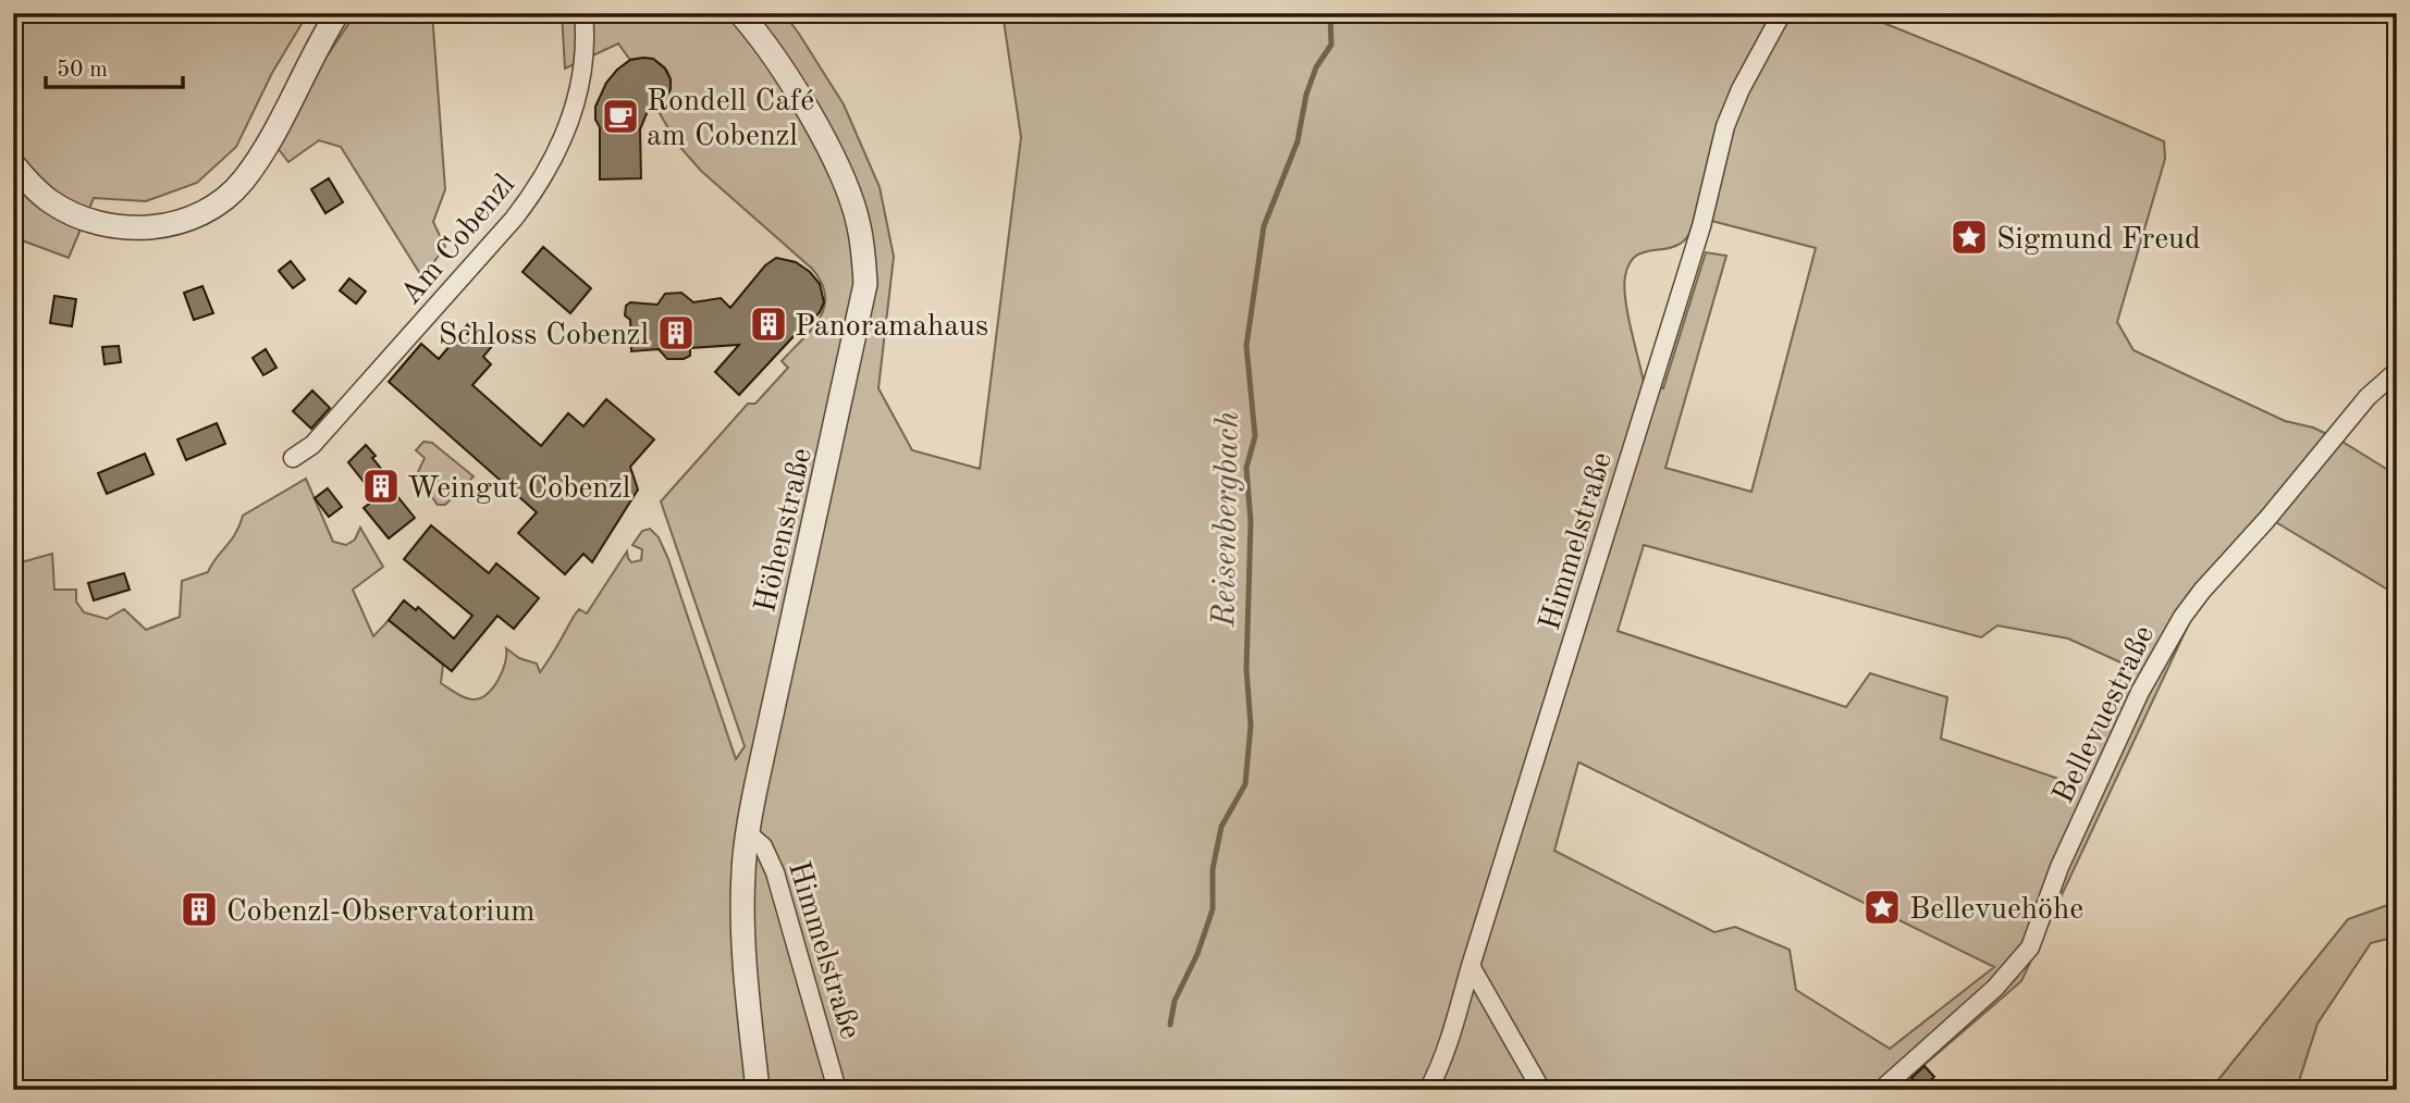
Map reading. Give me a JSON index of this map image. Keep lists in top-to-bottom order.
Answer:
{
  "streets": {
    "street": [
      "Am Cobenzl",
      "Höhenstraße",
      "Himmelstraße",
      "Bellevuestraße"
    ]
  },
  "crossings": [
    ["Höhenstraße", "Himmelstraße"]
  ],
  "water": ["Reisenbergbach"],
  "places": {
    "cafe": ["Rondell Café am Cobenzl"],
    "place": ["Sigmund Freud", "Bellevuehöhe"],
    "building": [
      "Panoramahaus",
      "Schloss Cobenzl",
      "Weingut Cobenzl",
      "Cobenzl-Observatorium"
    ]
  },
  "scale_bar": "50 m"
}
